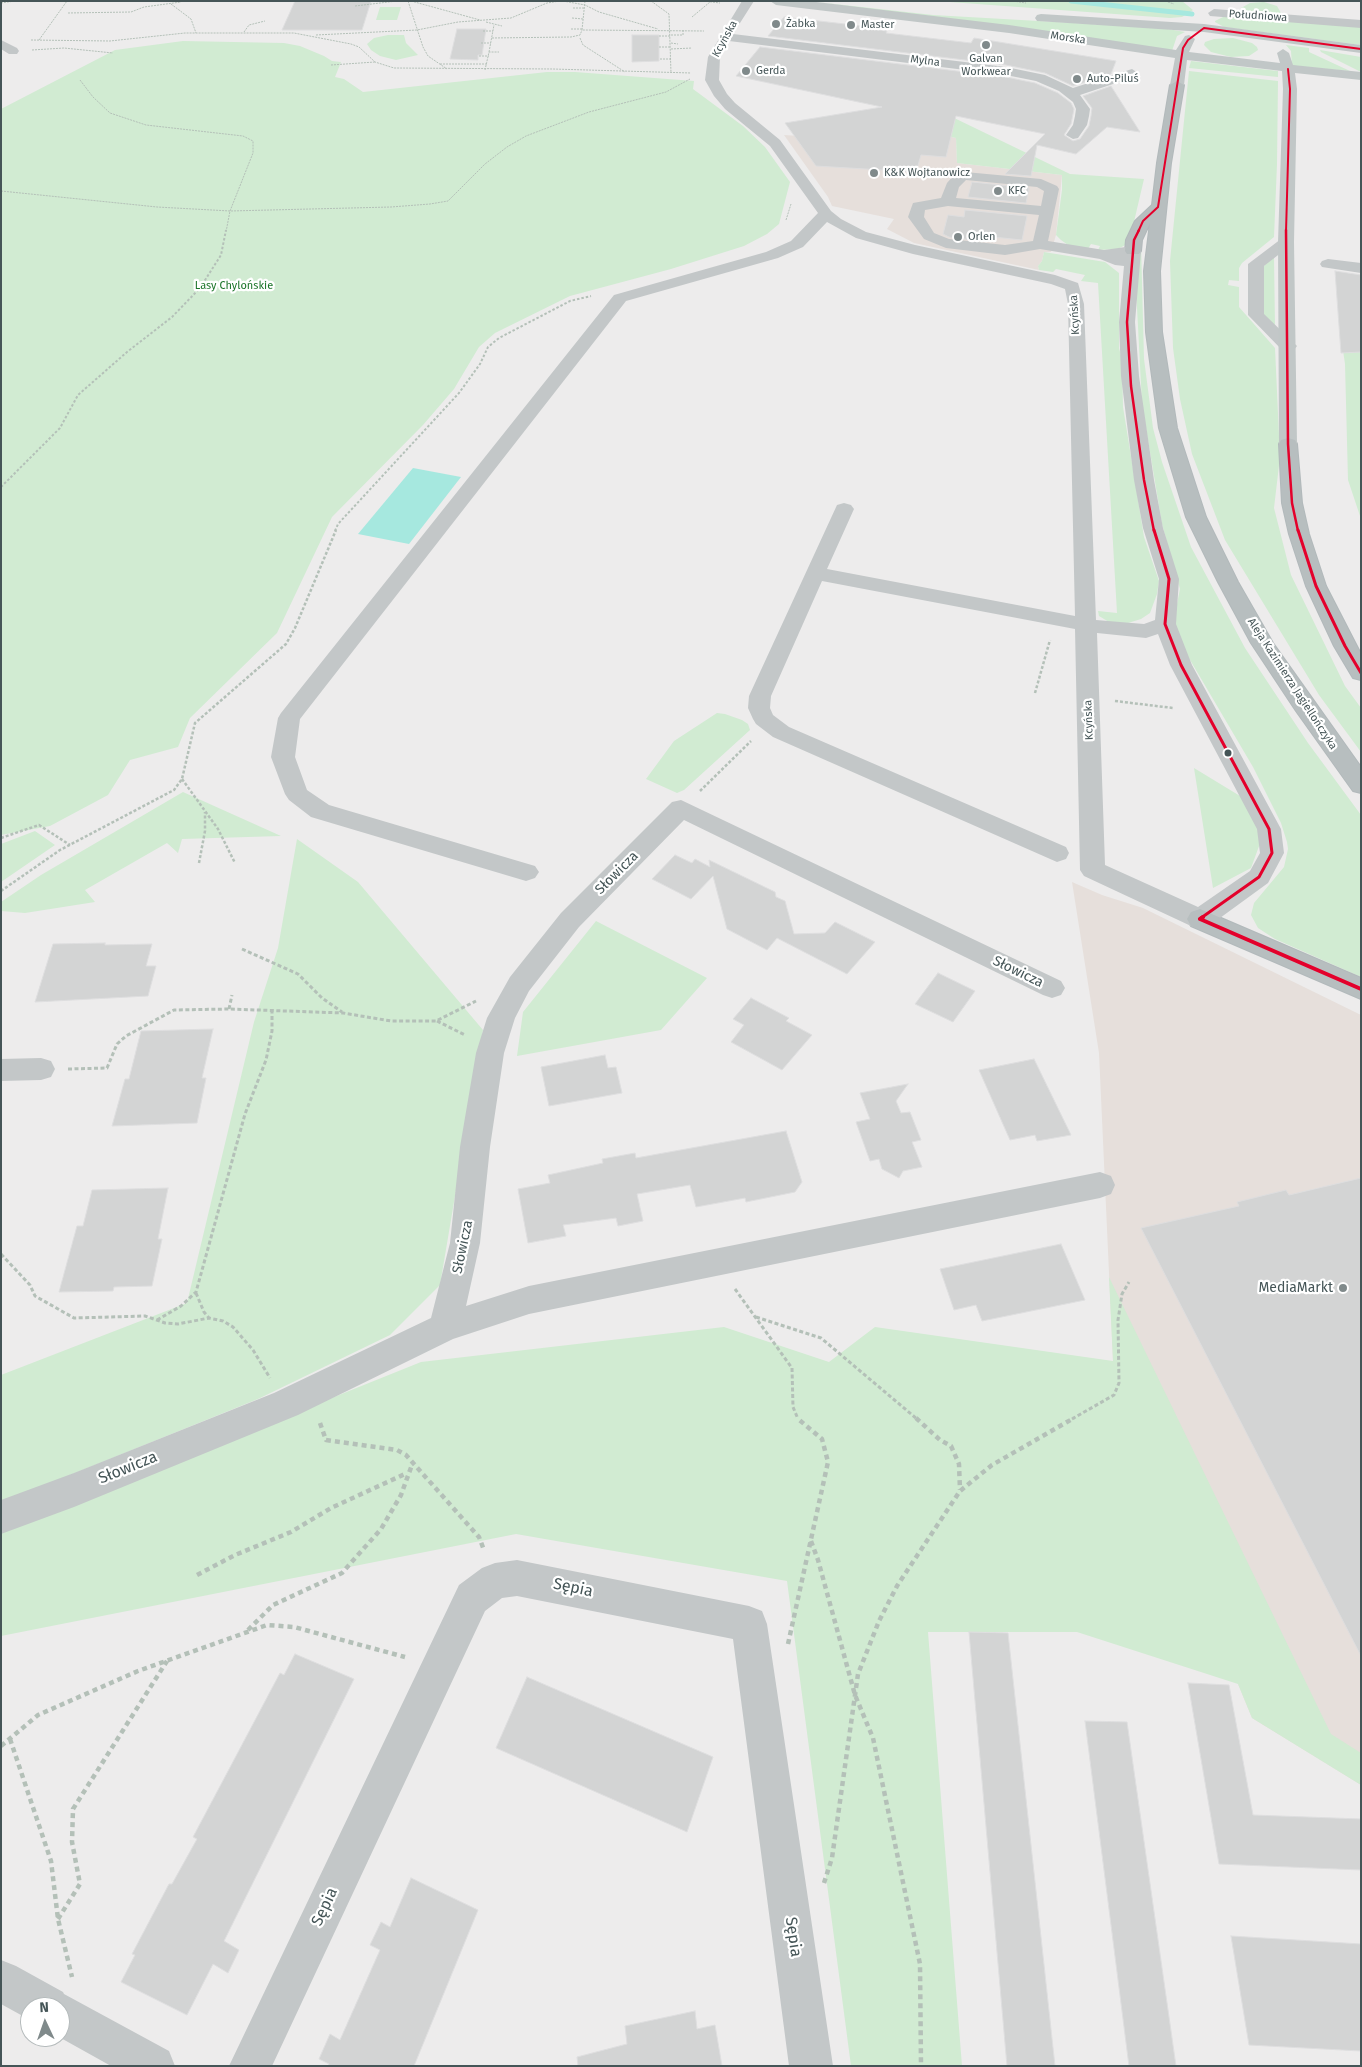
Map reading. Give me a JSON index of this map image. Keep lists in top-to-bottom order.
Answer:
{
  "streets": {
    "highway": ["Aleja Kazimierza Jagiellończyka"],
    "main road": ["Morska"],
    "street": [
      "Południowa",
      "Kcyńska",
      "Mylna",
      "Słowicza",
      "Sępia"
    ]
  },
  "crossings": [
    ["Południowa", "Morska"],
    ["Morska", "Aleja Kazimierza Jagiellończyka"],
    ["Kcyńska", "Mylna"]
  ],
  "parks": ["Lasy Chylońskie"],
  "places": [
    "Żabka",
    "Master",
    "Galvan Workwear",
    "Gerda",
    "Auto-Piluś",
    "K&K Wojtanowicz",
    "KFC",
    "Orlen",
    "MediaMarkt"
  ],
  "north": "top"
}
